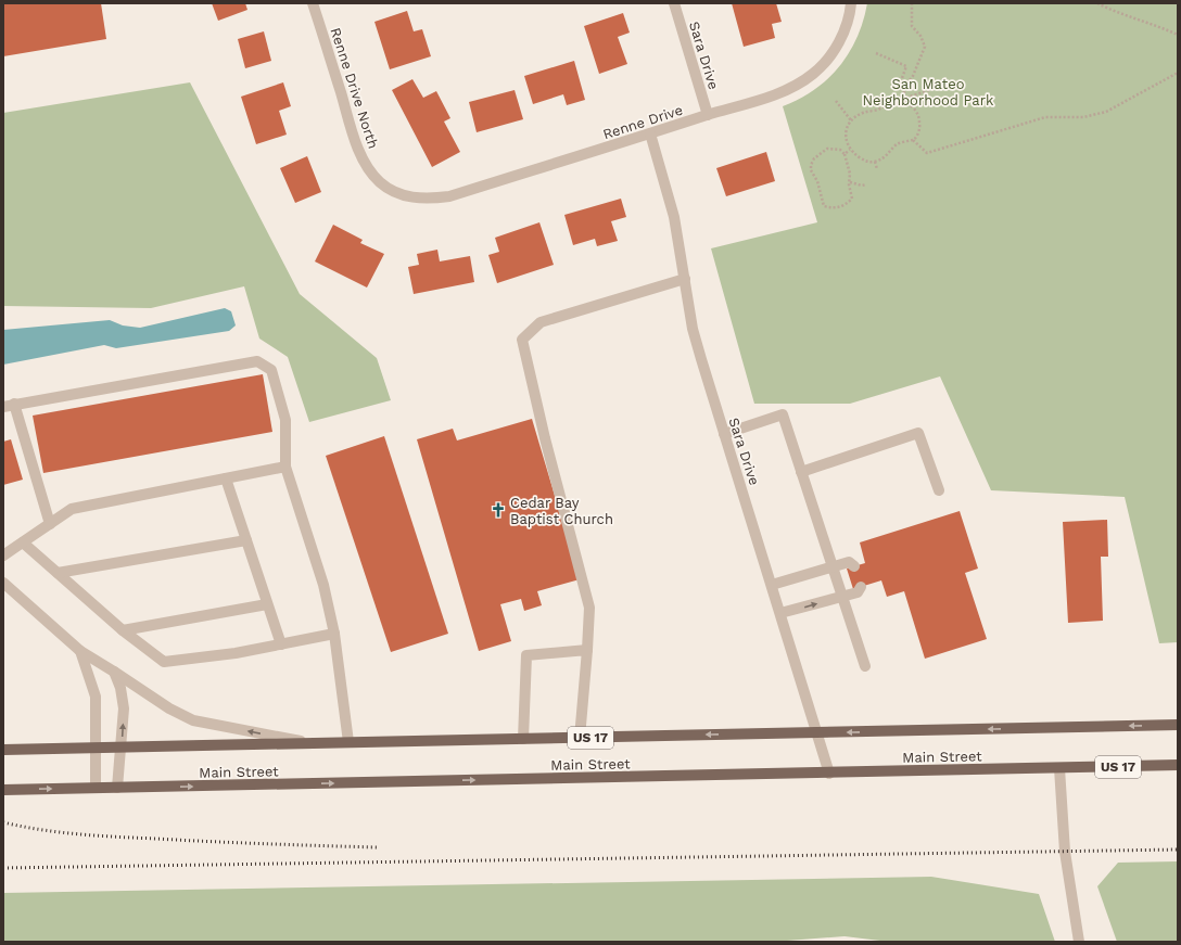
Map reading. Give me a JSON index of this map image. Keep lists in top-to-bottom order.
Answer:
{
  "streets": {
    "main road": ["US 17", "Main Street"],
    "street": ["Sara Drive", "Renne Drive North", "Renne Drive"]
  },
  "crossings": [
    ["Sara Drive", "Renne Drive"],
    ["Sara Drive", "Main Street"],
    ["Renne Drive North", "Renne Drive"]
  ],
  "parks": ["San Mateo Neighborhood Park"],
  "places": {
    "church": ["Cedar Bay Baptist Church"]
  }
}
